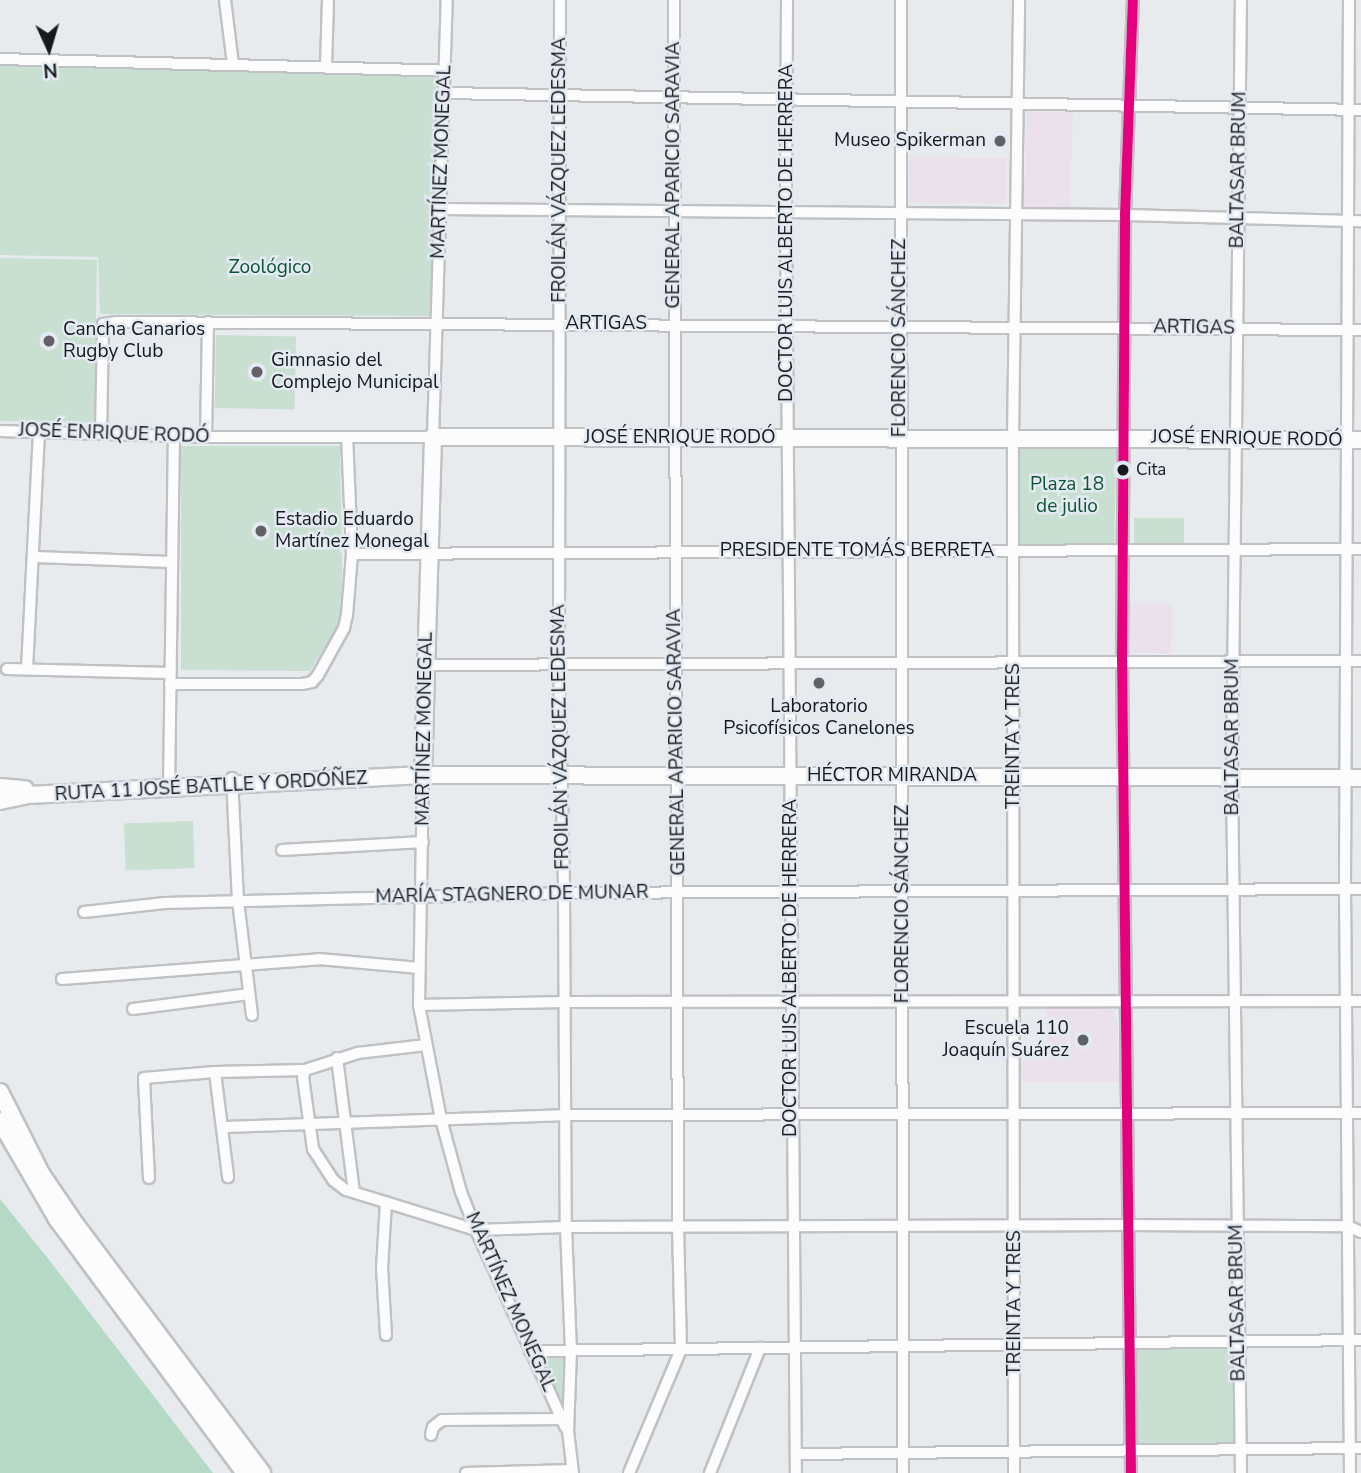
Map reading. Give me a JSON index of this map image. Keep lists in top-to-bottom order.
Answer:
{
  "streets": {
    "highway": [
      "MARTÍNEZ MONEGAL",
      "JOSÉ ENRIQUE RODÓ",
      "HÉCTOR MIRANDA",
      "RUTA 11 JOSÉ BATLLE Y ORDÓÑEZ"
    ],
    "street": [
      "FROILÁN VÁZQUEZ LEDESMA",
      "BALTASAR BRUM",
      "GENERAL APARICIO SARAVIA",
      "DOCTOR LUIS ALBERTO DE HERRERA",
      "ARTIGAS",
      "FLORENCIO SÁNCHEZ",
      "PRESIDENTE TOMÁS BERRETA",
      "TREINTA Y TRES",
      "MARÍA STAGNERO DE MUNAR"
    ]
  },
  "crossings": [
    ["MARTÍNEZ MONEGAL", "FROILÁN VÁZQUEZ LEDESMA"],
    ["MARTÍNEZ MONEGAL", "ARTIGAS"],
    ["MARTÍNEZ MONEGAL", "JOSÉ ENRIQUE RODÓ"],
    ["MARTÍNEZ MONEGAL", "PRESIDENTE TOMÁS BERRETA"],
    ["MARTÍNEZ MONEGAL", "HÉCTOR MIRANDA"],
    ["MARTÍNEZ MONEGAL", "RUTA 11 JOSÉ BATLLE Y ORDÓÑEZ"],
    ["MARTÍNEZ MONEGAL", "MARÍA STAGNERO DE MUNAR"],
    ["FROILÁN VÁZQUEZ LEDESMA", "ARTIGAS"],
    ["FROILÁN VÁZQUEZ LEDESMA", "JOSÉ ENRIQUE RODÓ"],
    ["FROILÁN VÁZQUEZ LEDESMA", "PRESIDENTE TOMÁS BERRETA"],
    ["FROILÁN VÁZQUEZ LEDESMA", "HÉCTOR MIRANDA"],
    ["FROILÁN VÁZQUEZ LEDESMA", "MARÍA STAGNERO DE MUNAR"],
    ["BALTASAR BRUM", "ARTIGAS"],
    ["BALTASAR BRUM", "JOSÉ ENRIQUE RODÓ"],
    ["BALTASAR BRUM", "PRESIDENTE TOMÁS BERRETA"],
    ["BALTASAR BRUM", "HÉCTOR MIRANDA"],
    ["BALTASAR BRUM", "MARÍA STAGNERO DE MUNAR"],
    ["GENERAL APARICIO SARAVIA", "ARTIGAS"],
    ["GENERAL APARICIO SARAVIA", "JOSÉ ENRIQUE RODÓ"],
    ["GENERAL APARICIO SARAVIA", "PRESIDENTE TOMÁS BERRETA"],
    ["GENERAL APARICIO SARAVIA", "HÉCTOR MIRANDA"],
    ["GENERAL APARICIO SARAVIA", "MARÍA STAGNERO DE MUNAR"],
    ["DOCTOR LUIS ALBERTO DE HERRERA", "ARTIGAS"],
    ["DOCTOR LUIS ALBERTO DE HERRERA", "JOSÉ ENRIQUE RODÓ"],
    ["DOCTOR LUIS ALBERTO DE HERRERA", "PRESIDENTE TOMÁS BERRETA"],
    ["DOCTOR LUIS ALBERTO DE HERRERA", "HÉCTOR MIRANDA"],
    ["DOCTOR LUIS ALBERTO DE HERRERA", "MARÍA STAGNERO DE MUNAR"],
    ["ARTIGAS", "FLORENCIO SÁNCHEZ"],
    ["ARTIGAS", "JOSÉ ENRIQUE RODÓ"],
    ["ARTIGAS", "TREINTA Y TRES"],
    ["FLORENCIO SÁNCHEZ", "JOSÉ ENRIQUE RODÓ"],
    ["FLORENCIO SÁNCHEZ", "PRESIDENTE TOMÁS BERRETA"],
    ["FLORENCIO SÁNCHEZ", "HÉCTOR MIRANDA"],
    ["FLORENCIO SÁNCHEZ", "MARÍA STAGNERO DE MUNAR"],
    ["JOSÉ ENRIQUE RODÓ", "TREINTA Y TRES"],
    ["PRESIDENTE TOMÁS BERRETA", "TREINTA Y TRES"],
    ["TREINTA Y TRES", "HÉCTOR MIRANDA"],
    ["TREINTA Y TRES", "MARÍA STAGNERO DE MUNAR"],
    ["HÉCTOR MIRANDA", "RUTA 11 JOSÉ BATLLE Y ORDÓÑEZ"]
  ],
  "parks": ["Zoológico", "Plaza 18 de julio"],
  "places": [
    "Museo Spikerman",
    "Cancha Canarios Rugby Club",
    "Gimnasio del Complejo Municipal",
    "Cita",
    "Estadio Eduardo Martínez Monegal",
    "Laboratorio Psicofísicos Canelones",
    "Escuela 110 Joaquín Suárez"
  ],
  "north": "bottom"
}
